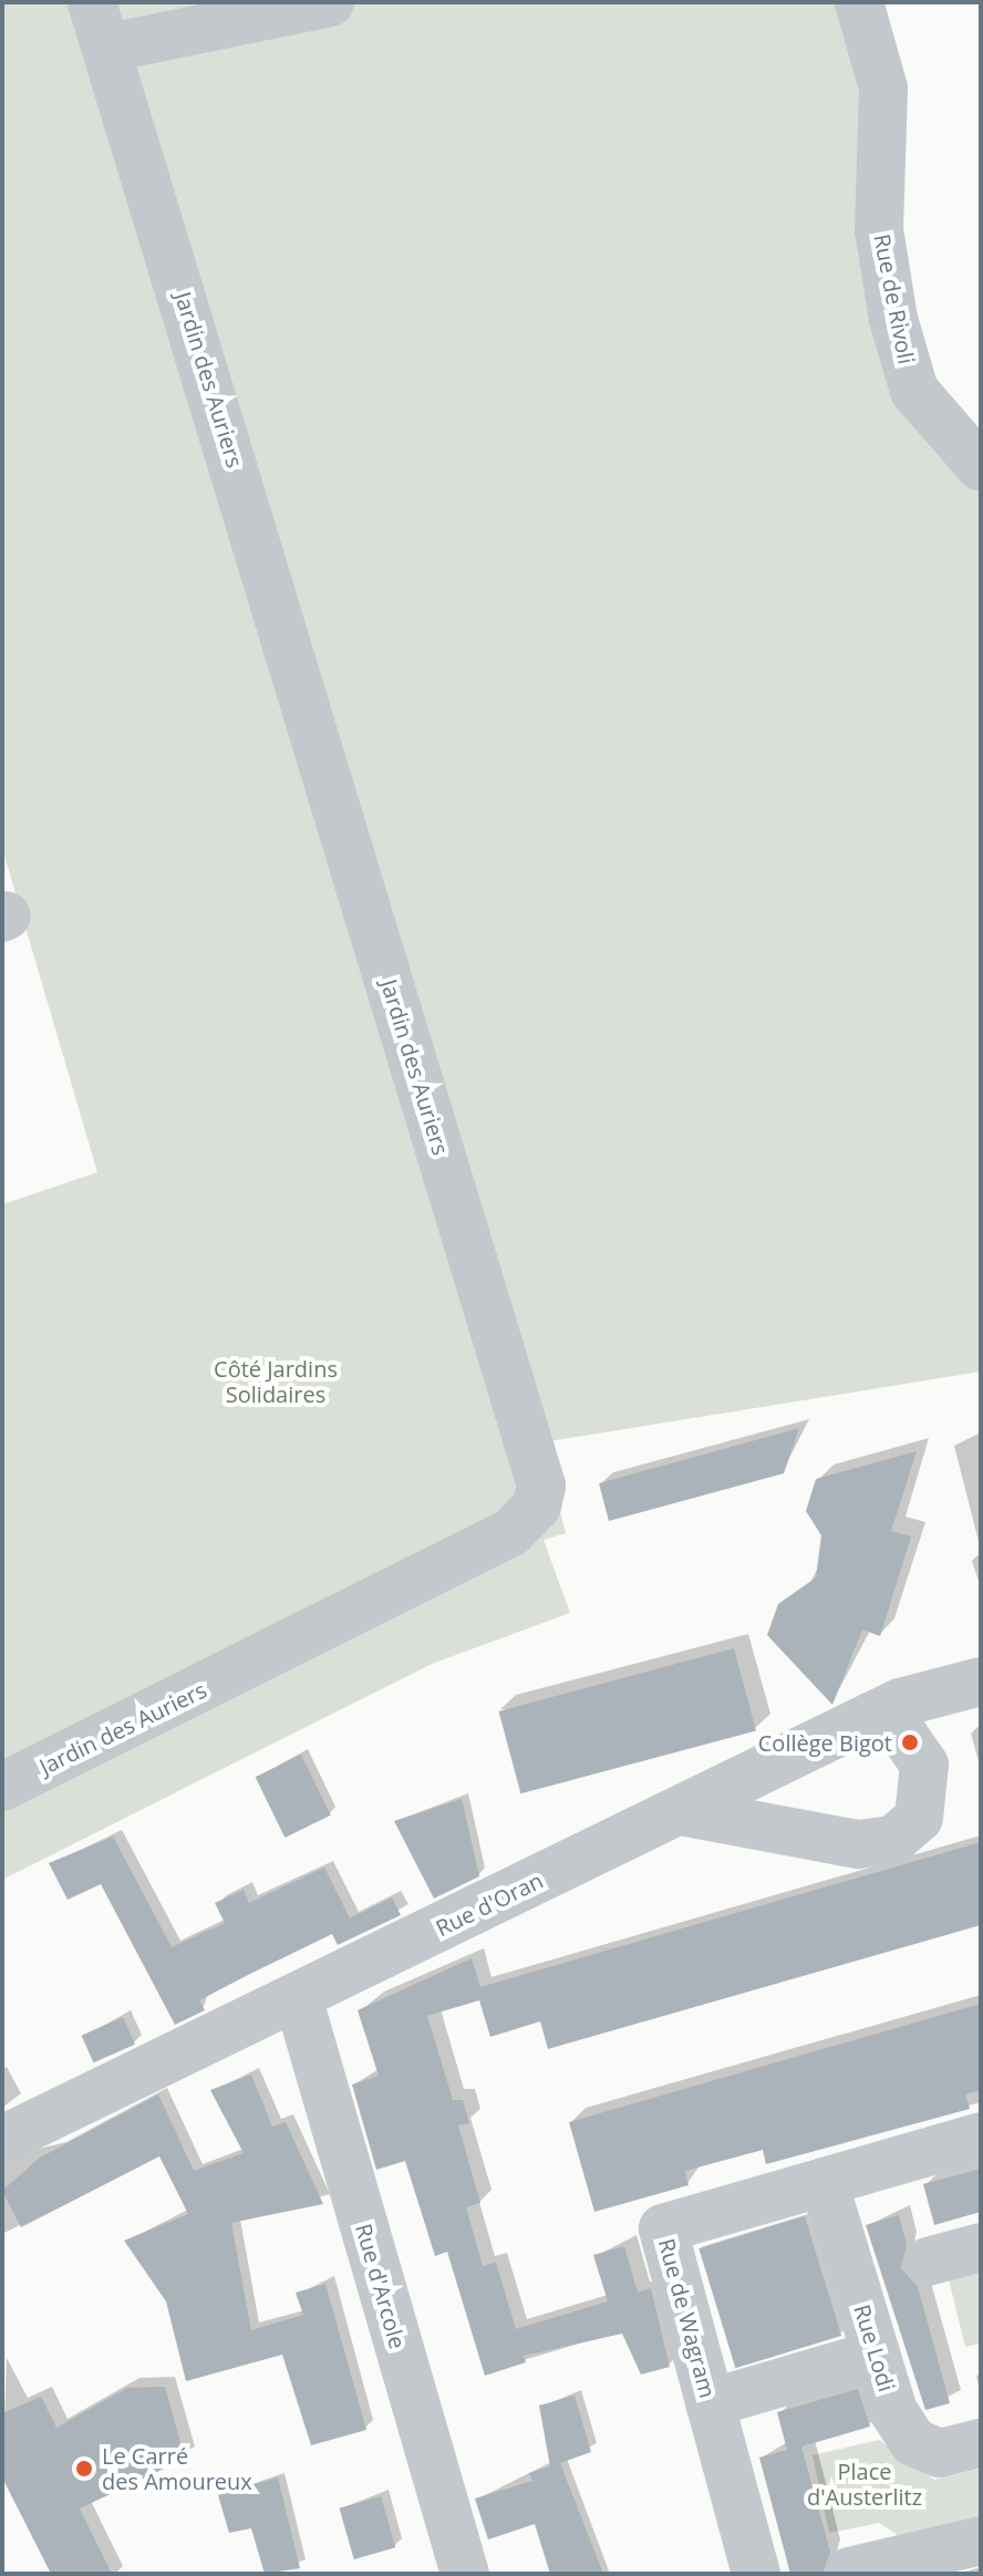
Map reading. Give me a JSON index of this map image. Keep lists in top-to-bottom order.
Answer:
{
  "streets": {
    "street": [
      "Rue de Rivoli",
      "Jardin des Auriers",
      "Rue d'Oran",
      "Rue d'Arcole",
      "Rue de Wagram",
      "Rue Lodi"
    ]
  },
  "crossings": [
    ["Rue d'Oran", "Rue d'Arcole"],
    ["Rue de Wagram", "Rue Lodi"]
  ],
  "parks": ["Côté Jardins Solidaires", "Place d'Austerlitz"],
  "places": ["Collège Bigot", "Le Carré des Amoureux"]
}
